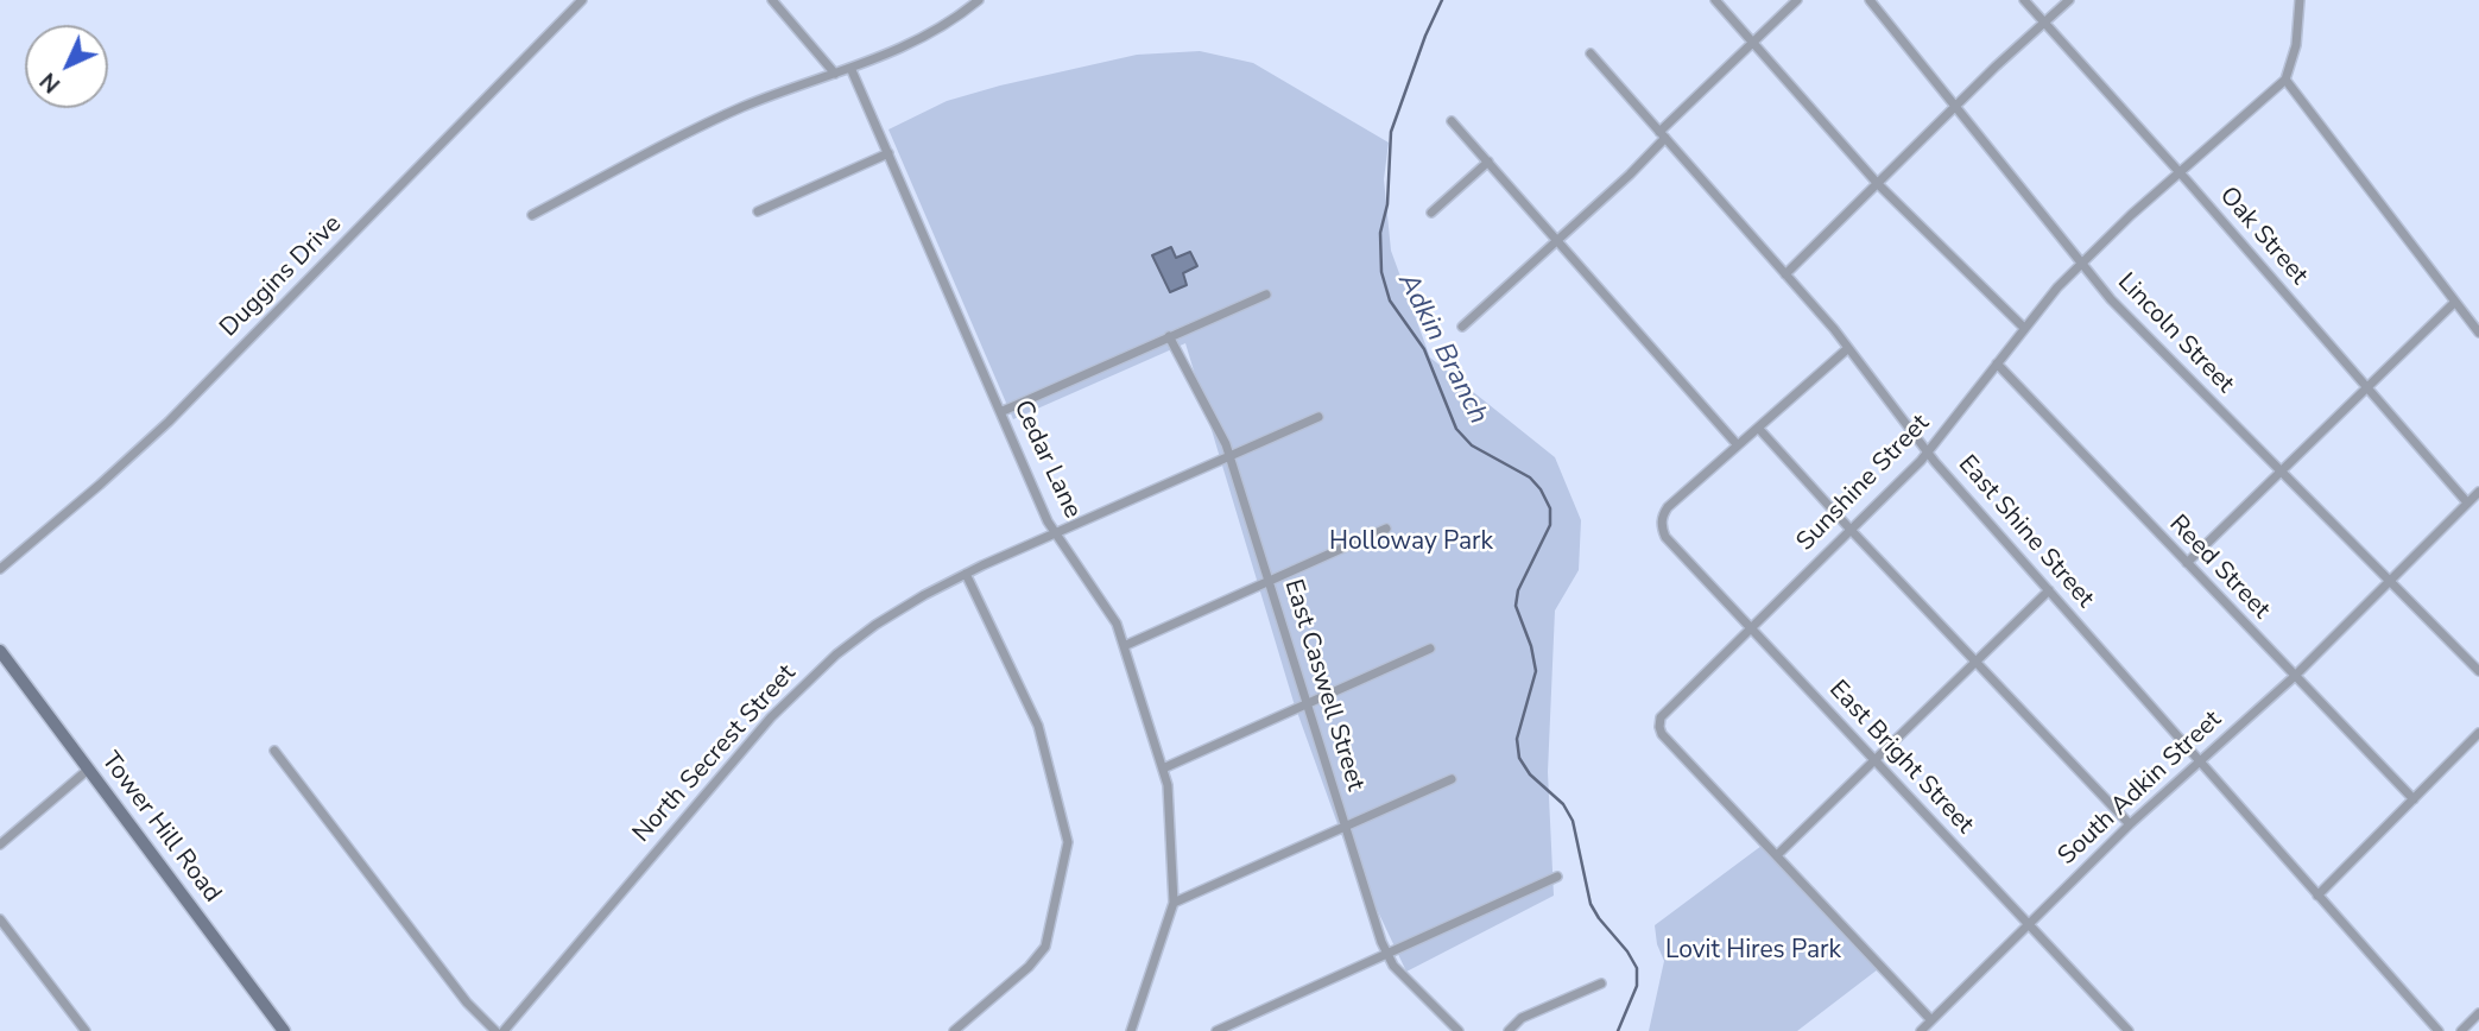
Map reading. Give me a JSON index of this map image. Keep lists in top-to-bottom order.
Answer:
{
  "streets": {
    "street": [
      "Oak Street",
      "Duggins Drive",
      "Lincoln Street",
      "Cedar Lane",
      "Sunshine Street",
      "East Shine Street",
      "Reed Street",
      "East Caswell Street",
      "North Secrest Street",
      "East Bright Street",
      "South Adkin Street",
      "Tower Hill Road"
    ]
  },
  "crossings": [
    ["Oak Street", "Sunshine Street"],
    ["Oak Street", "South Adkin Street"],
    ["Lincoln Street", "Sunshine Street"],
    ["Lincoln Street", "South Adkin Street"],
    ["Cedar Lane", "North Secrest Street"],
    ["Sunshine Street", "East Shine Street"],
    ["Sunshine Street", "Reed Street"],
    ["Sunshine Street", "East Bright Street"],
    ["East Shine Street", "South Adkin Street"],
    ["Reed Street", "South Adkin Street"],
    ["East Caswell Street", "North Secrest Street"],
    ["East Bright Street", "South Adkin Street"]
  ],
  "water": ["Adkin Branch"],
  "parks": ["Holloway Park", "Lovit Hires Park"],
  "north": "bottom left"
}
